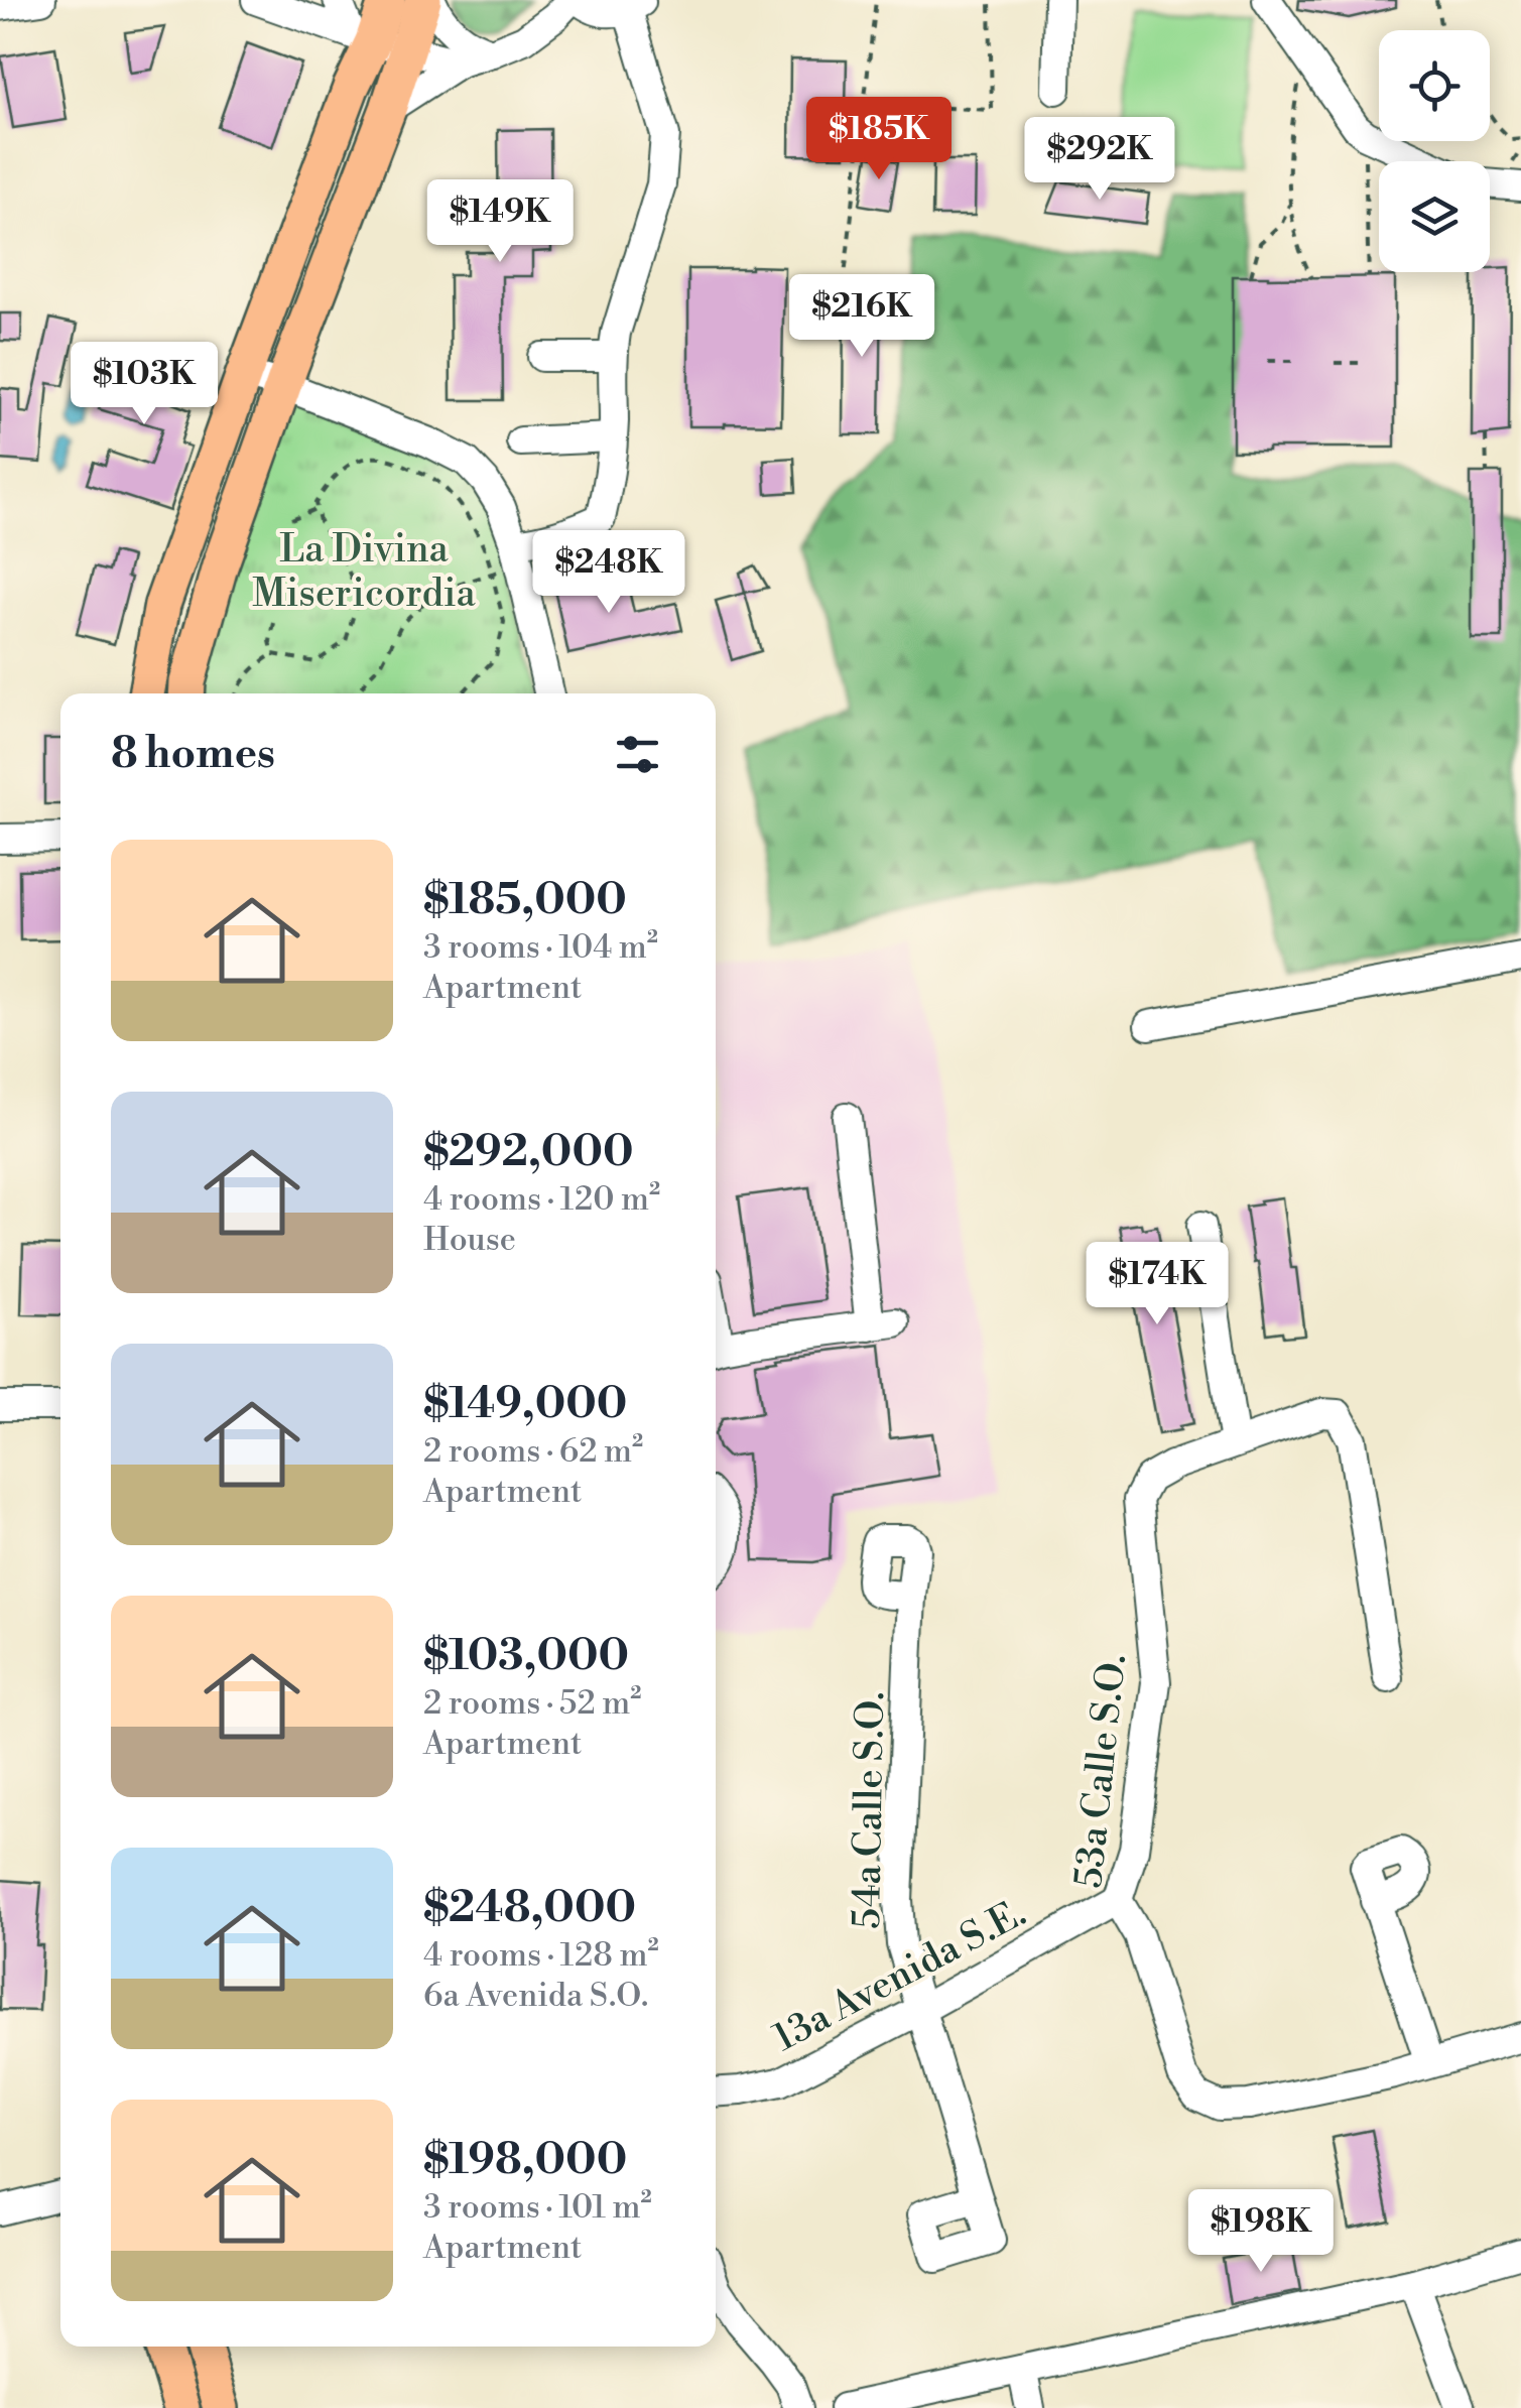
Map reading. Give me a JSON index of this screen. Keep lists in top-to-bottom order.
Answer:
{
  "streets": {
    "street": ["53a Calle S.O.", "54a Calle S.O.", "13a Avenida S.E."]
  },
  "crossings": [
    ["53a Calle S.O.", "13a Avenida S.E."],
    ["54a Calle S.O.", "13a Avenida S.E."]
  ],
  "parks": ["La Divina Misericordia"],
  "page": {
    "price": [
      "$185K",
      "$292K",
      "$149K",
      "$216K",
      "$103K",
      "$248K",
      "$174K",
      "$198K"
    ],
    "heading": "8 homes",
    "list": [
      {
        "name": "$185,000",
        "note": "3 rooms · 104 m² · Apartment"
      },
      {
        "name": "$292,000",
        "note": "4 rooms · 120 m² · House"
      },
      {
        "name": "$149,000",
        "note": "2 rooms · 62 m² · Apartment"
      },
      {
        "name": "$103,000",
        "note": "2 rooms · 52 m² · Apartment"
      },
      {
        "name": "$248,000",
        "note": "4 rooms · 128 m² · 6a Avenida S.O."
      },
      {
        "name": "$198,000",
        "note": "3 rooms · 101 m² · Apartment"
      }
    ]
  }
}
